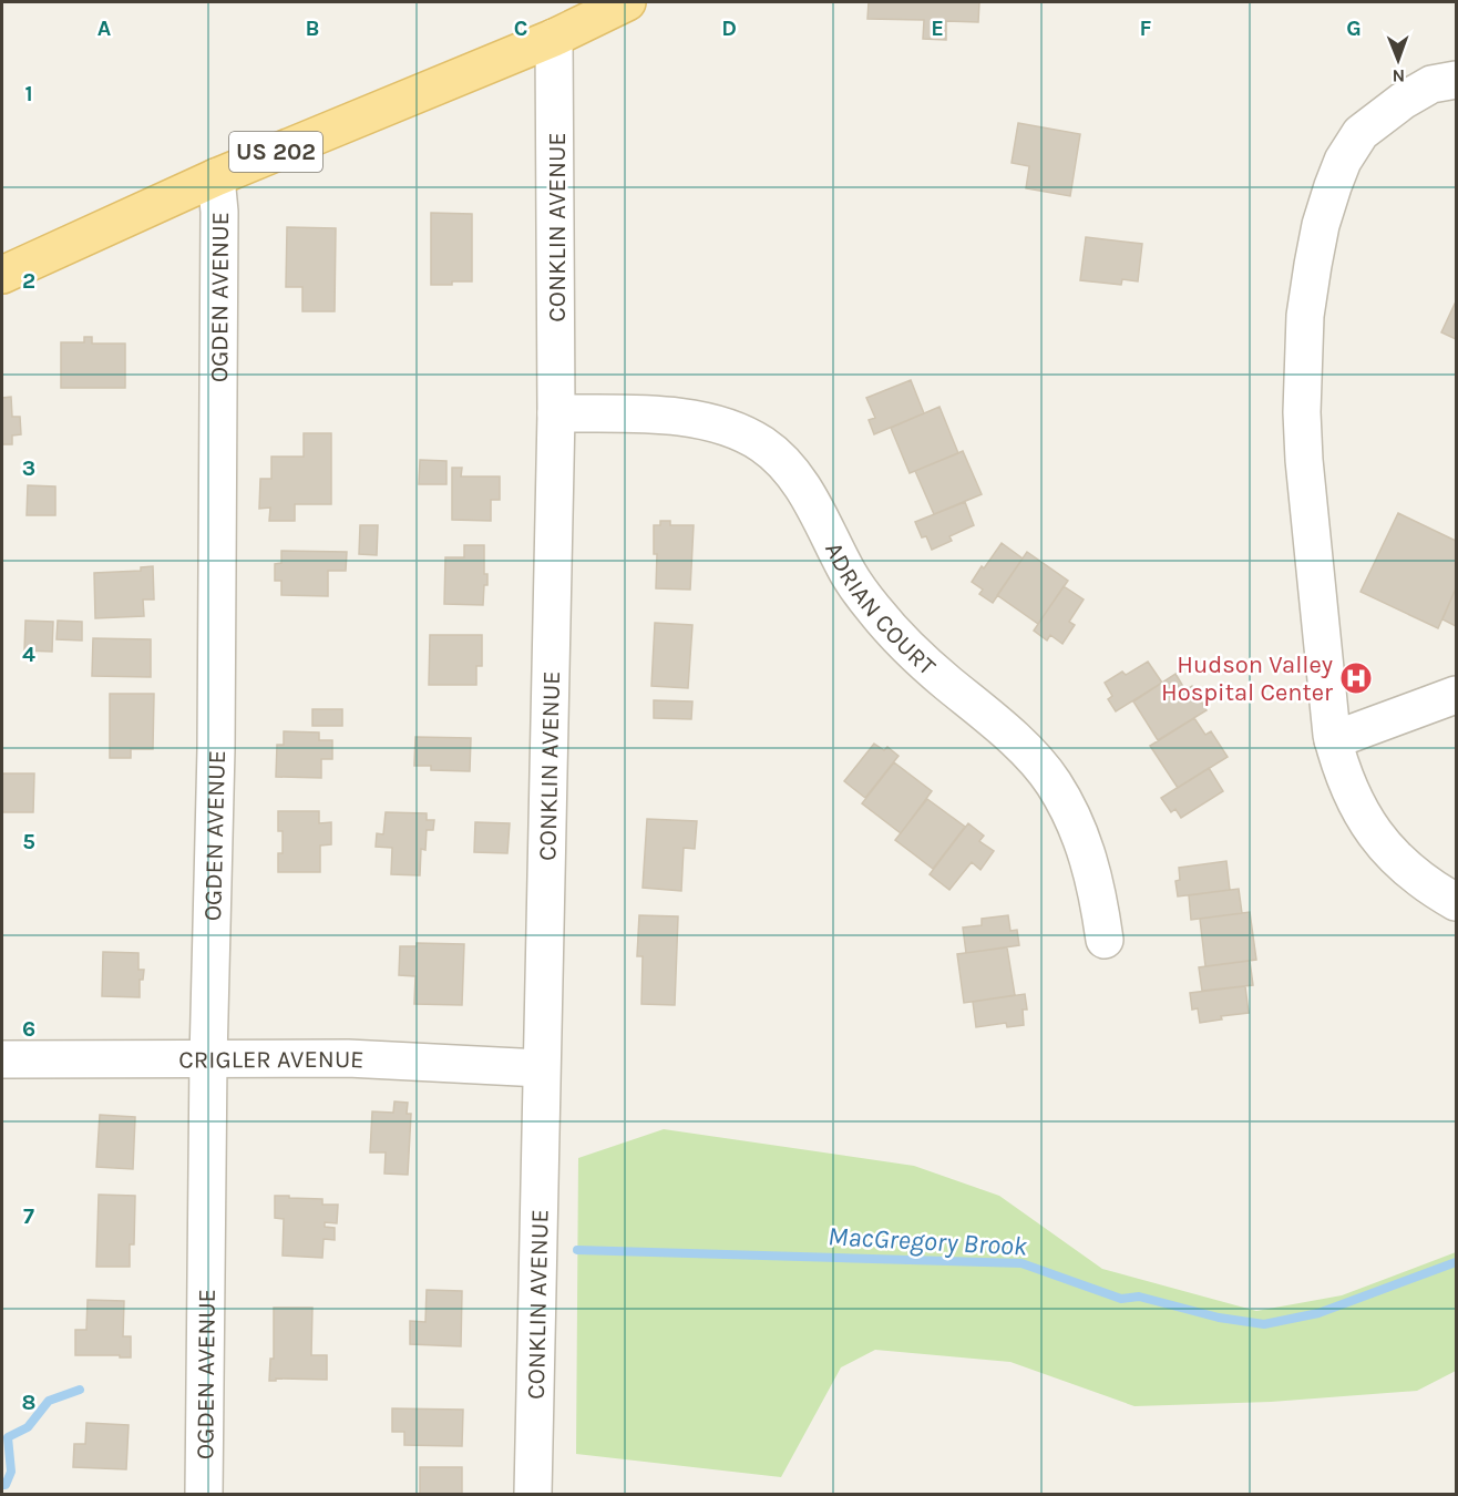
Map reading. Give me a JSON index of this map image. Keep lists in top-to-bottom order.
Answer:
{
  "streets": {
    "main road": ["US 202"],
    "street": [
      "CONKLIN AVENUE",
      "OGDEN AVENUE",
      "ADRIAN COURT",
      "CRIGLER AVENUE"
    ]
  },
  "crossings": [
    ["US 202", "CONKLIN AVENUE"],
    ["US 202", "OGDEN AVENUE"],
    ["CONKLIN AVENUE", "ADRIAN COURT"],
    ["CONKLIN AVENUE", "CRIGLER AVENUE"],
    ["OGDEN AVENUE", "CRIGLER AVENUE"]
  ],
  "water": ["MacGregory Brook"],
  "places": {
    "hospital": ["Hudson Valley Hospital Center"]
  },
  "north": "bottom",
  "grid": {
    "columns": [
      "A",
      "B",
      "C",
      "D",
      "E",
      "F",
      "G"
    ],
    "rows": [
      "1",
      "2",
      "3",
      "4",
      "5",
      "6",
      "7",
      "8"
    ]
  }
}
